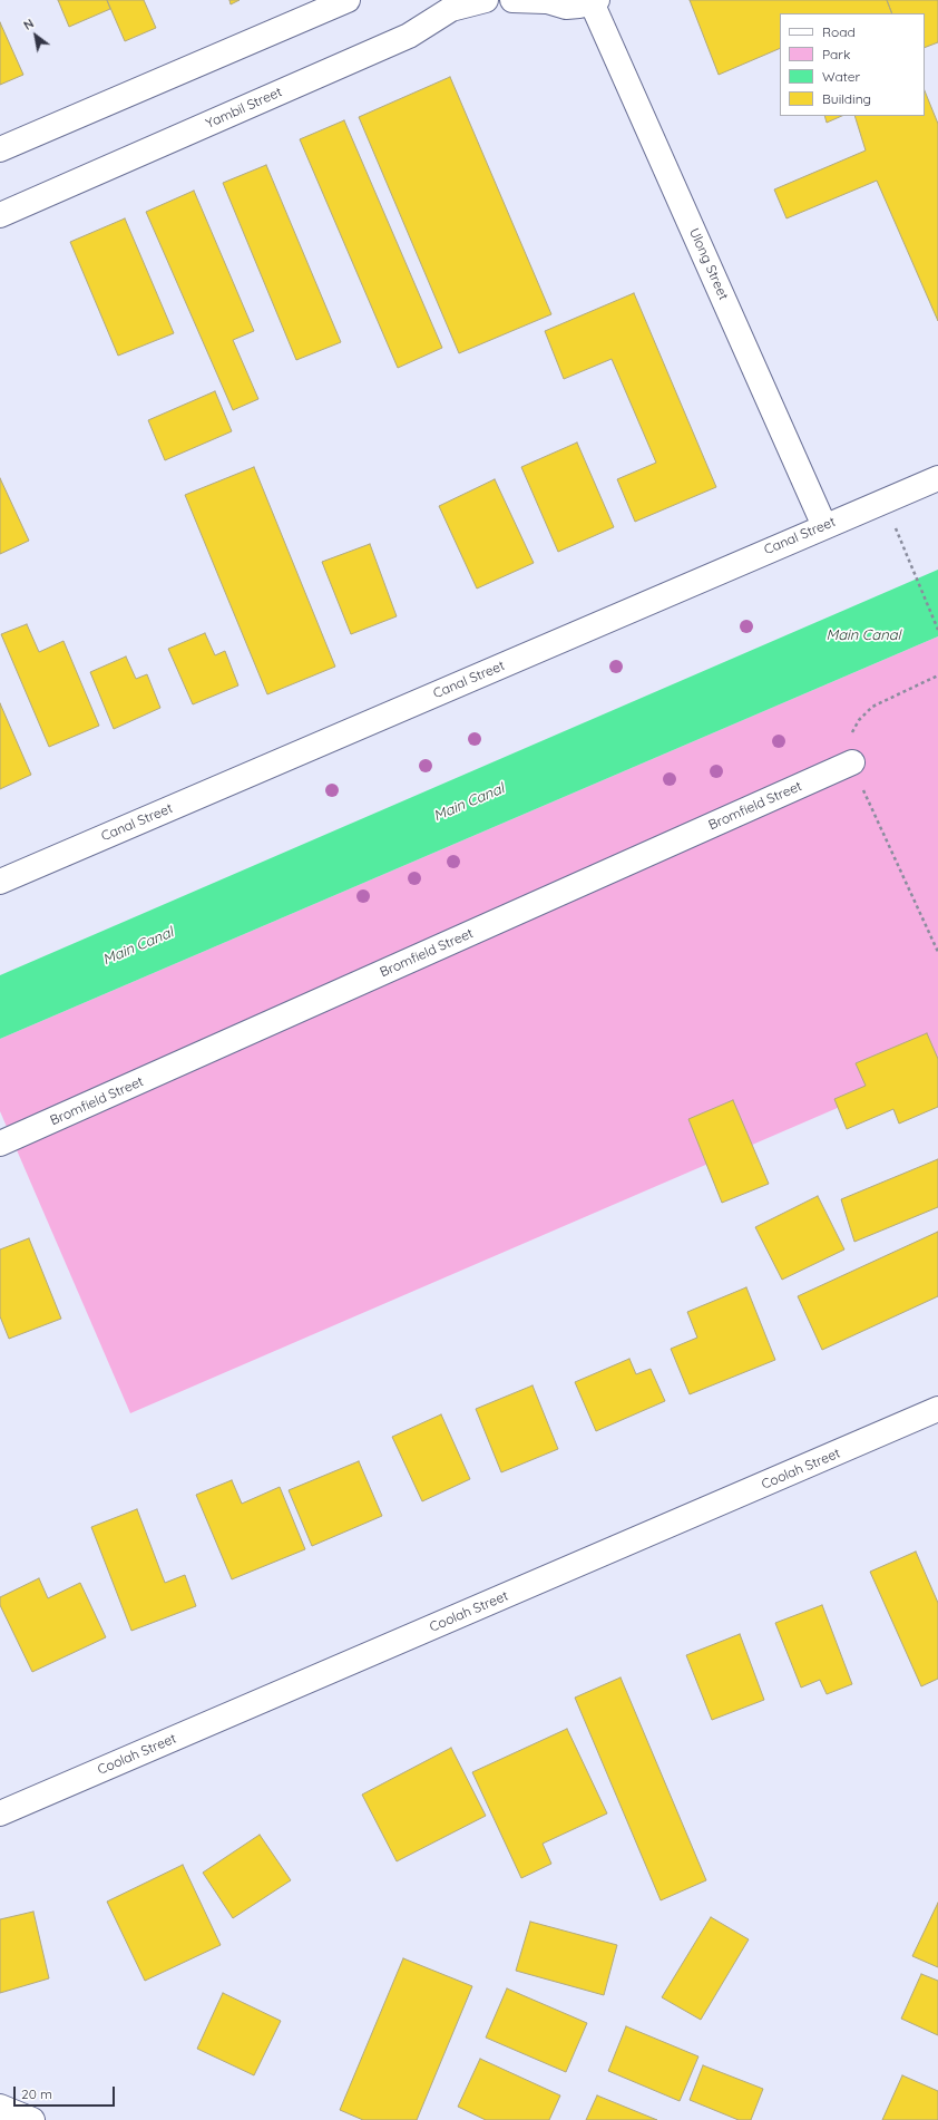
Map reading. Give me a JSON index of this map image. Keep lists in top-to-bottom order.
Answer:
{
  "streets": {
    "street": [
      "Yambil Street",
      "Ulong Street",
      "Canal Street",
      "Bromfield Street",
      "Coolah Street"
    ]
  },
  "crossings": [
    ["Ulong Street", "Canal Street"]
  ],
  "water": ["Main Canal"],
  "legend": [
    "Road",
    "Park",
    "Water",
    "Building"
  ],
  "scale_bar": "20 m",
  "north": "top left"
}
